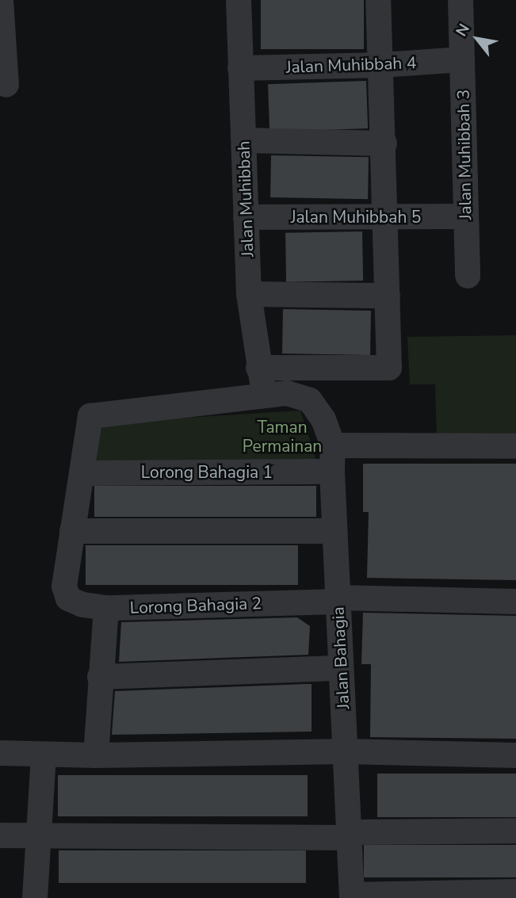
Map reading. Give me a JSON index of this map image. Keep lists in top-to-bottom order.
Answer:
{
  "streets": {
    "street": [
      "Jalan Muhibbah 4",
      "Jalan Muhibbah 3",
      "Jalan Muhibbah",
      "Jalan Muhibbah 5",
      "Lorong Bahagia 1",
      "Lorong Bahagia 2",
      "Jalan Bahagia"
    ]
  },
  "crossings": [
    ["Jalan Muhibbah 4", "Jalan Muhibbah 3"],
    ["Jalan Muhibbah 4", "Jalan Muhibbah"],
    ["Jalan Muhibbah 3", "Jalan Muhibbah 5"],
    ["Jalan Muhibbah", "Jalan Muhibbah 5"],
    ["Jalan Muhibbah", "Jalan Bahagia"],
    ["Lorong Bahagia 1", "Jalan Bahagia"],
    ["Lorong Bahagia 2", "Jalan Bahagia"]
  ],
  "parks": ["Taman Permainan"],
  "north": "top left"
}
